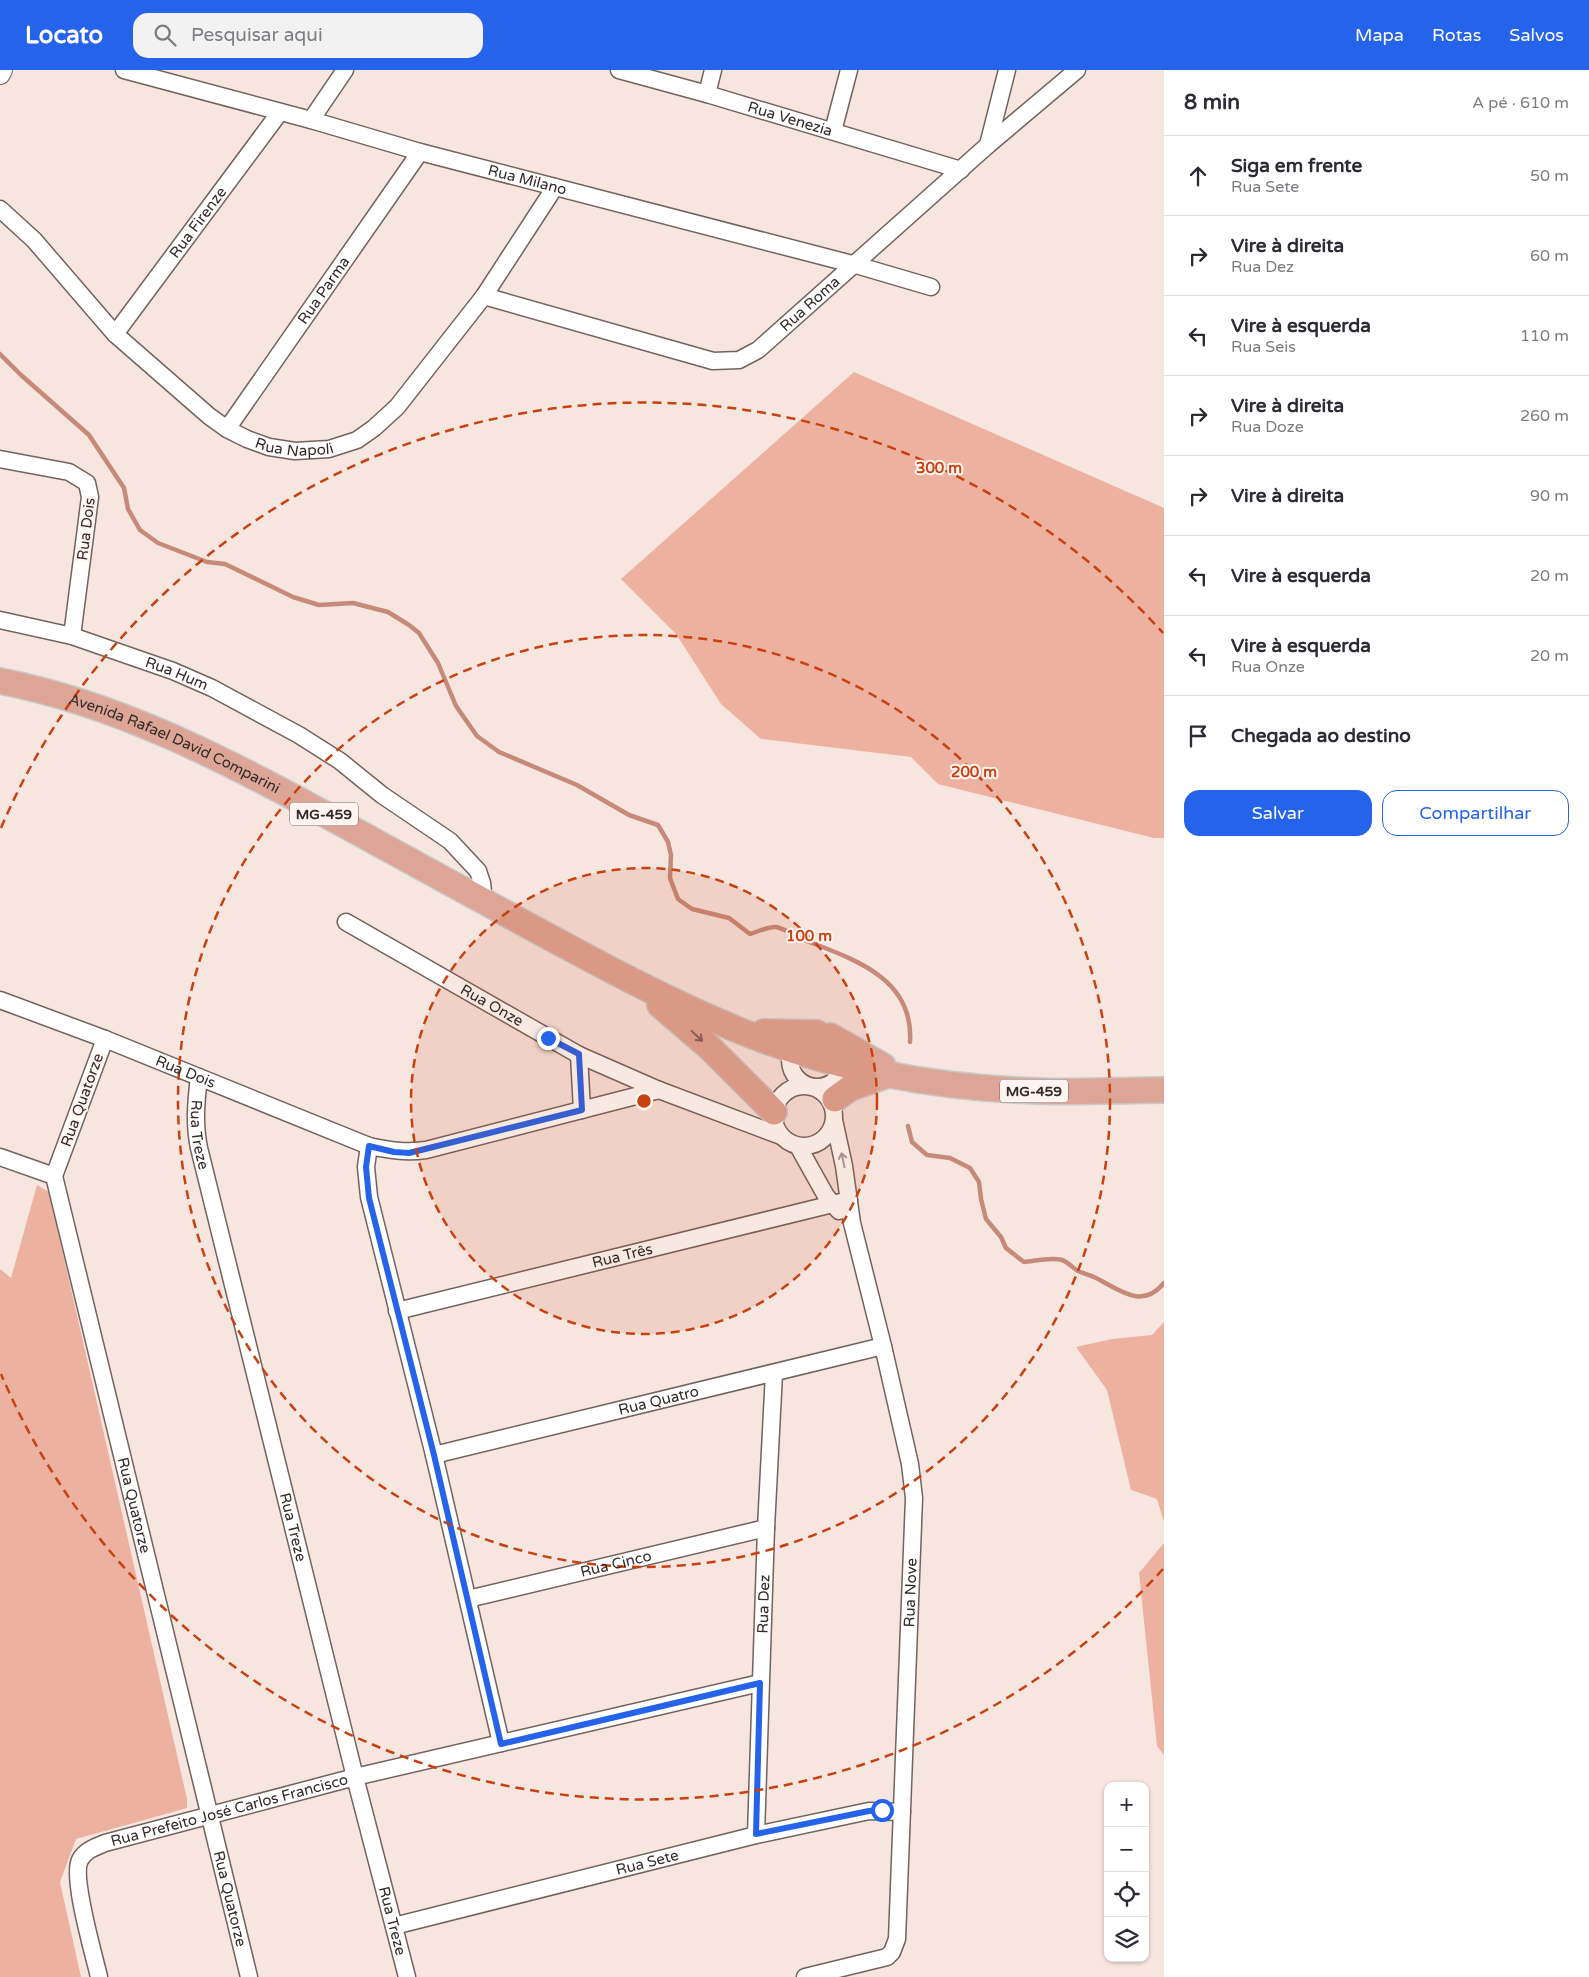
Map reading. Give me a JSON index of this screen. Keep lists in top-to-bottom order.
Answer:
{
  "streets": {
    "main road": ["Avenida Rafael David Comparini", "MG-459"],
    "street": [
      "Rua Venezia",
      "Rua Milano",
      "Rua Firenze",
      "Rua Parma",
      "Rua Roma",
      "Rua Napoli",
      "Rua Dois",
      "Rua Hum",
      "Rua Onze",
      "Rua Quatorze",
      "Rua Treze",
      "Rua Três",
      "Rua Quatro",
      "Rua Cinco",
      "Rua Nove",
      "Rua Dez",
      "Rua Prefeito José Carlos Francisco",
      "Rua Sete"
    ]
  },
  "crossings": [
    ["Rua Venezia", "Rua Roma"],
    ["Rua Milano", "Rua Firenze"],
    ["Rua Milano", "Rua Parma"],
    ["Rua Milano", "Rua Roma"],
    ["Rua Milano", "Rua Napoli"],
    ["Rua Firenze", "Rua Napoli"],
    ["Rua Parma", "Rua Napoli"],
    ["Rua Roma", "Rua Napoli"],
    ["Rua Dois", "Rua Hum"],
    ["Rua Dois", "Rua Onze"],
    ["Rua Dois", "Rua Quatorze"],
    ["Rua Dois", "Rua Treze"],
    ["Rua Hum", "Avenida Rafael David Comparini"],
    ["Avenida Rafael David Comparini", "MG-459"],
    ["MG-459", "Rua Nove"],
    ["Rua Quatorze", "Rua Prefeito José Carlos Francisco"],
    ["Rua Treze", "Rua Prefeito José Carlos Francisco"],
    ["Rua Treze", "Rua Sete"],
    ["Rua Três", "Rua Nove"],
    ["Rua Quatro", "Rua Nove"],
    ["Rua Quatro", "Rua Dez"],
    ["Rua Cinco", "Rua Dez"],
    ["Rua Nove", "Rua Sete"],
    ["Rua Dez", "Rua Prefeito José Carlos Francisco"],
    ["Rua Dez", "Rua Sete"]
  ],
  "page": {
    "header": "Locato",
    "search": "Pesquisar aqui",
    "nav": ["Mapa", "Rotas", "Salvos"],
    "heading": ["8 min", "A pé · 610 m"],
    "list": [
      ["Siga em frente", "Rua Sete", "50 m"],
      ["Vire à direita", "Rua Dez", "60 m"],
      ["Vire à esquerda", "Rua Seis", "110 m"],
      ["Vire à direita", "Rua Doze", "260 m"],
      ["Vire à direita", "90 m"],
      ["Vire à esquerda", "20 m"],
      ["Vire à esquerda", "Rua Onze", "20 m"],
      "Chegada ao destino"
    ],
    "buttons": ["Salvar", "Compartilhar"],
    "map_buttons": ["+", "−"]
  },
  "rings": ["300 m", "200 m", "100 m"]
}
